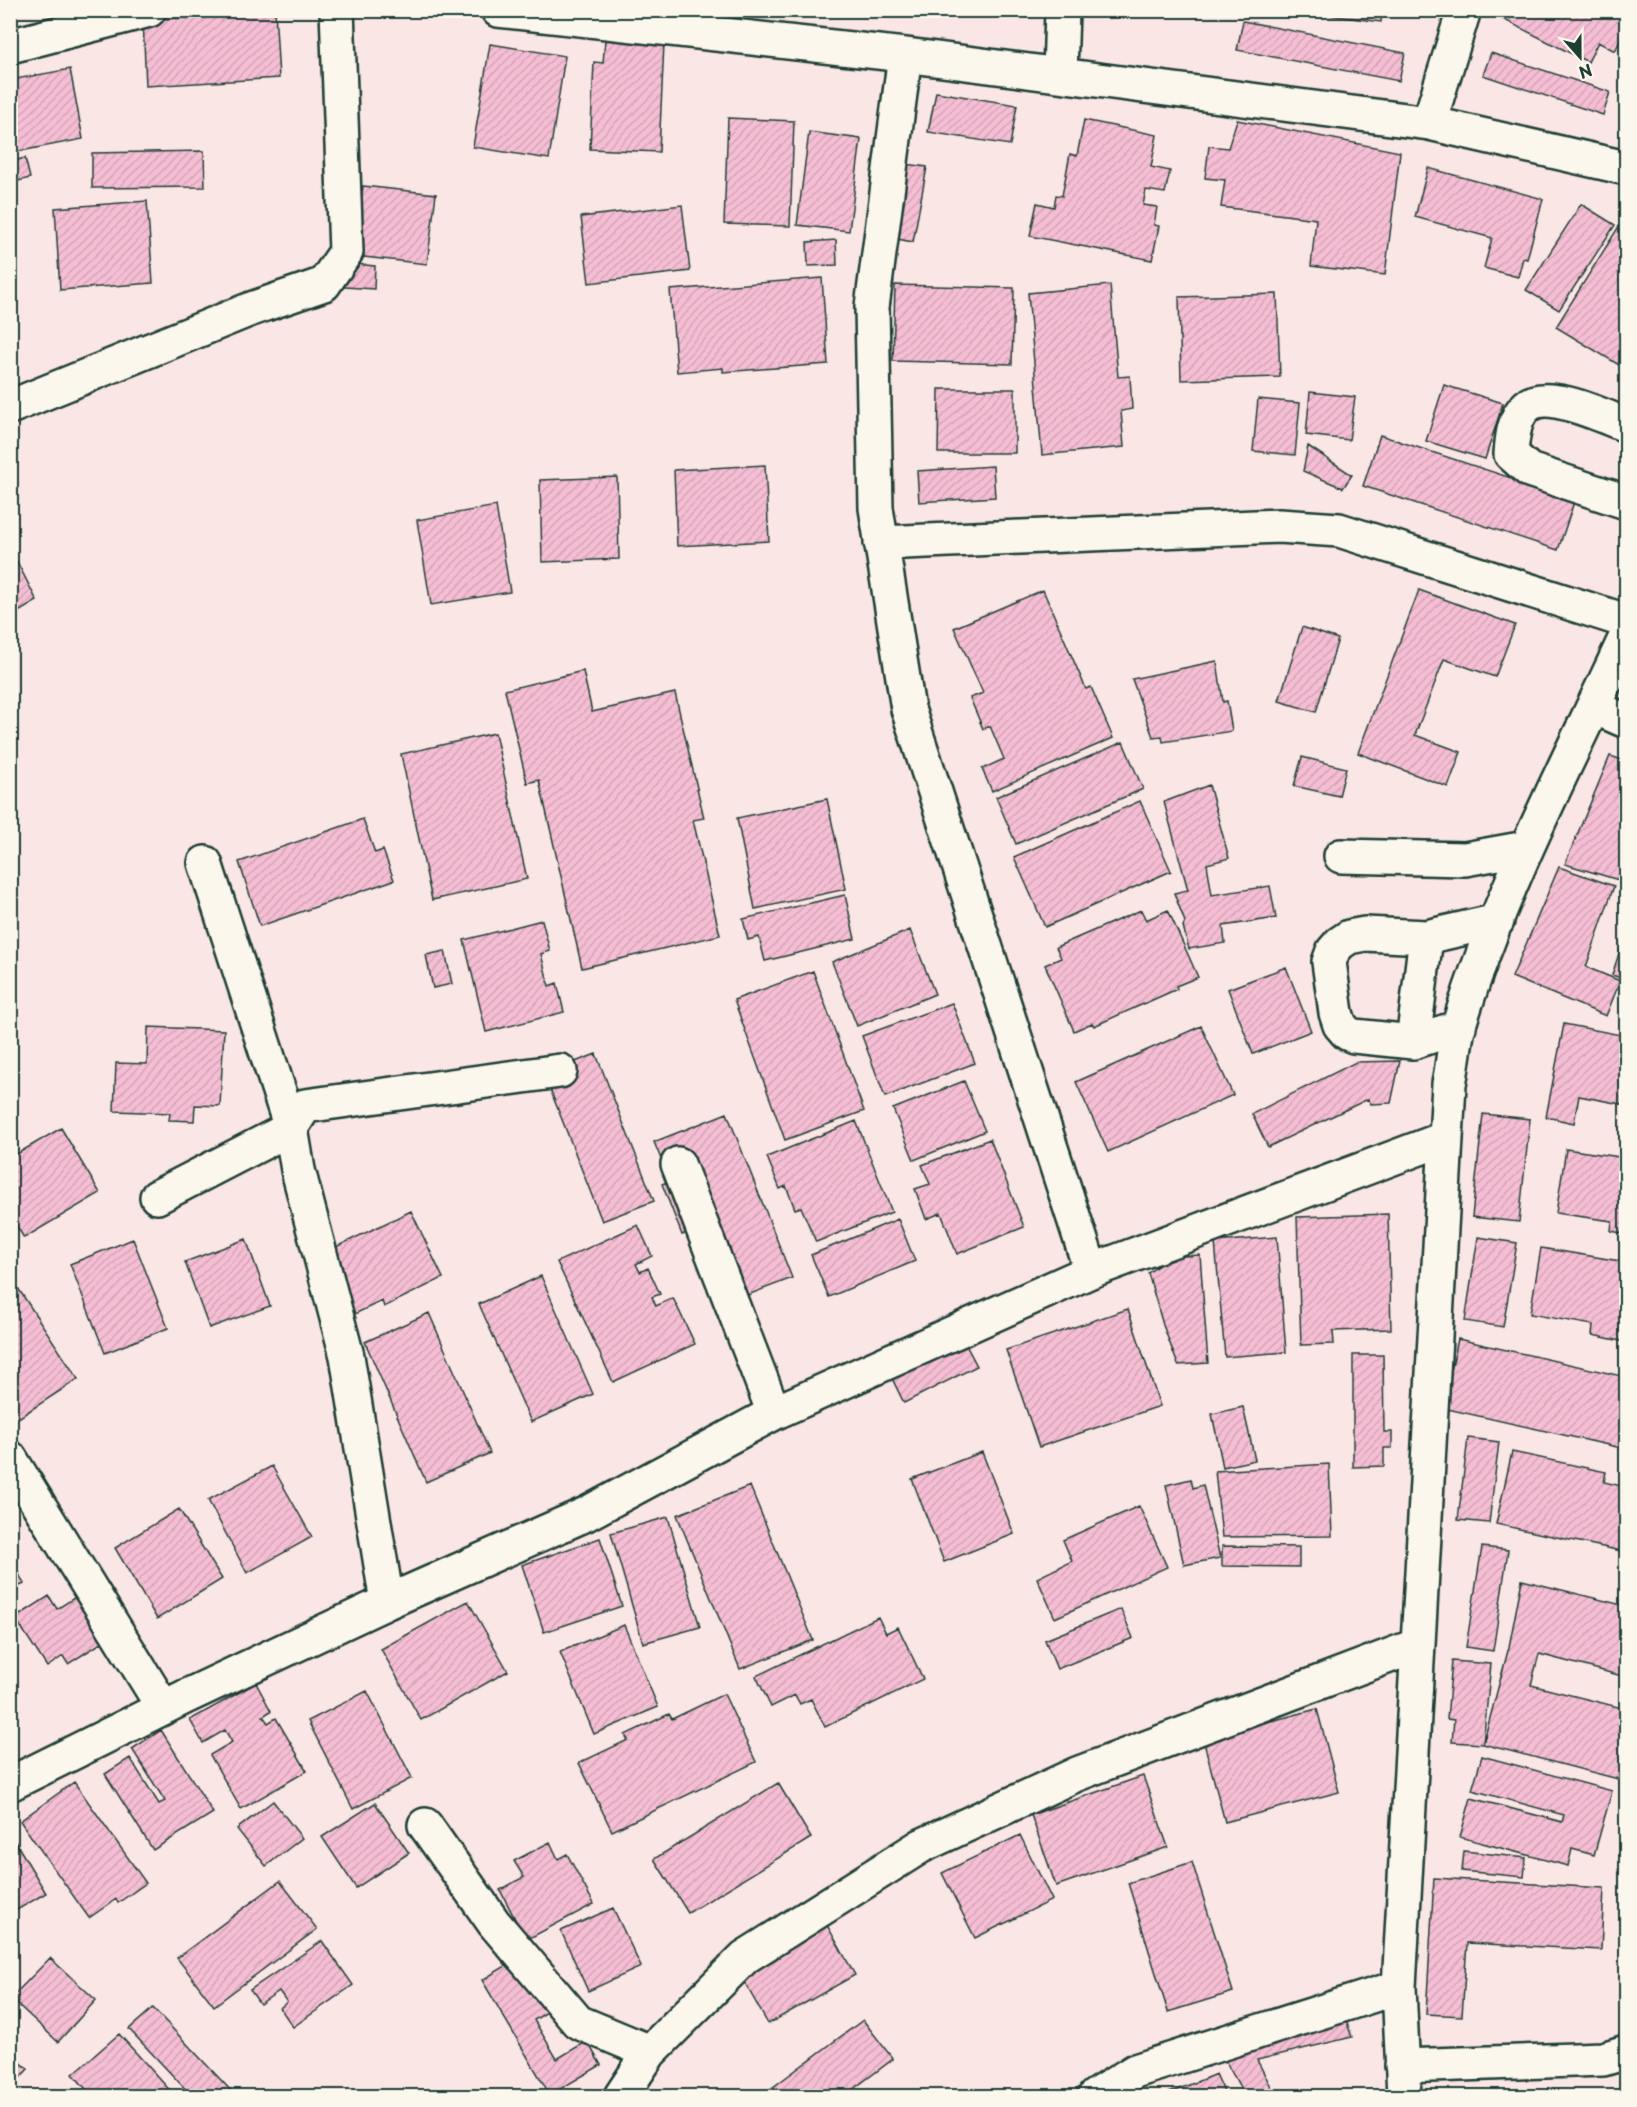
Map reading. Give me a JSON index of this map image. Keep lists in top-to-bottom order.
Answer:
{
  "north": "bottom"
}
